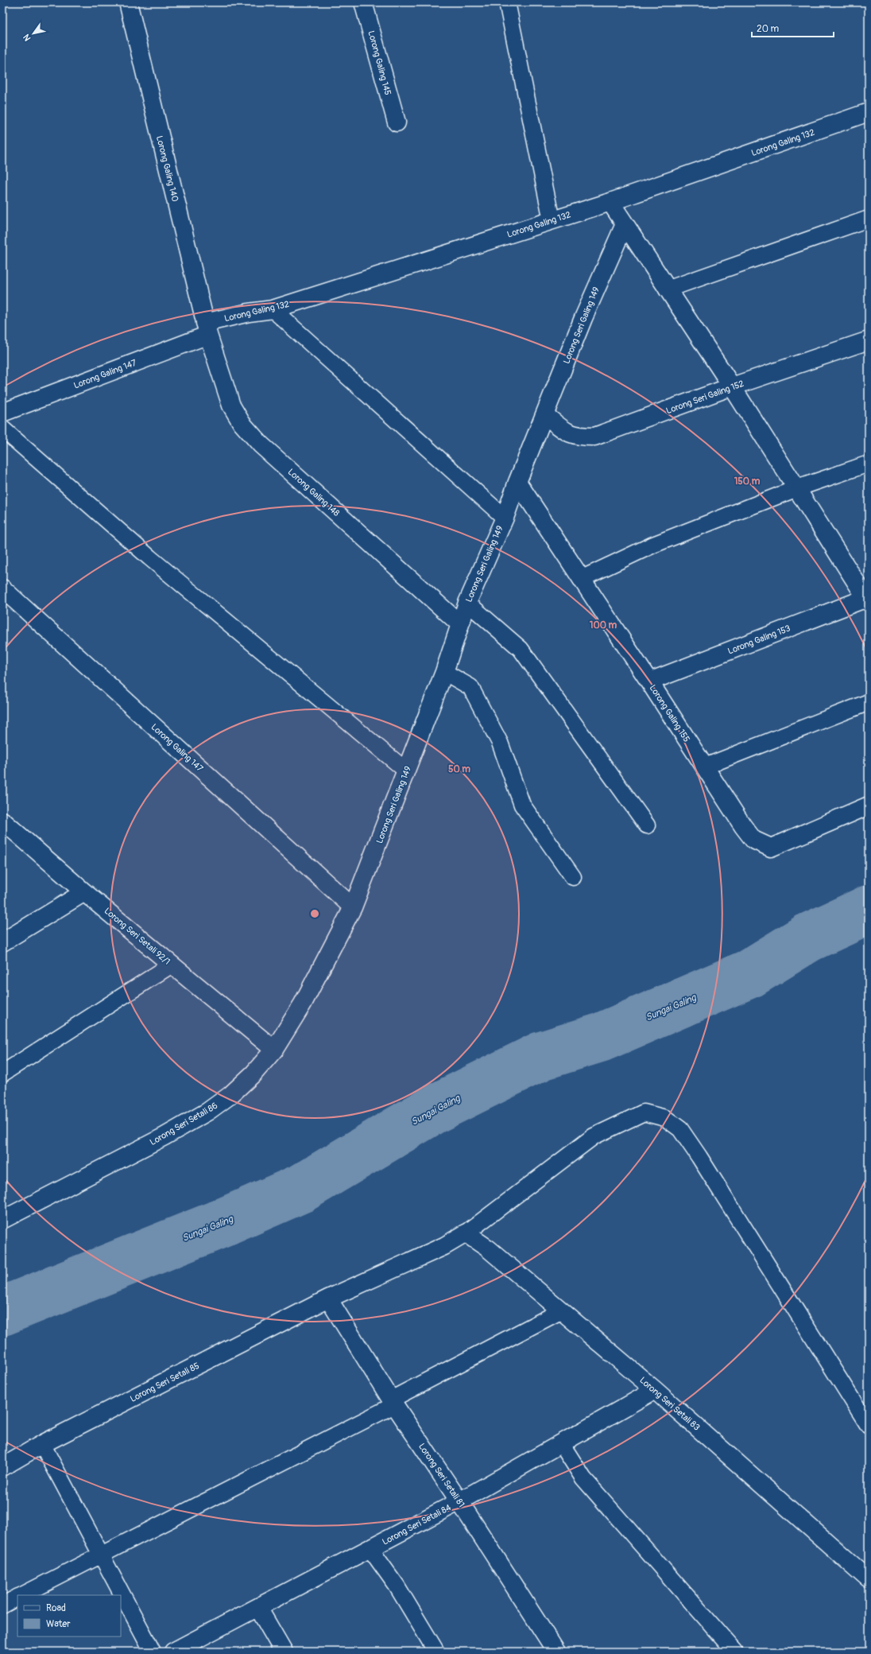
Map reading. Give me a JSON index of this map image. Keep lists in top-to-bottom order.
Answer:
{
  "streets": {
    "street": [
      "Lorong Galing 145",
      "Lorong Galing 132",
      "Lorong Galing 140",
      "Lorong Seri Galing 149",
      "Lorong Galing 147",
      "Lorong Seri Galing 152",
      "Lorong Galing 148",
      "Lorong Galing 153",
      "Lorong Galing 155",
      "Lorong Seri Setali 92/1",
      "Lorong Seri Setali 86",
      "Lorong Seri Setali 85",
      "Lorong Seri Setali 83",
      "Lorong Seri Setali 81",
      "Lorong Seri Setali 84"
    ]
  },
  "crossings": [
    ["Lorong Galing 132", "Lorong Galing 140"],
    ["Lorong Galing 132", "Lorong Galing 147"],
    ["Lorong Galing 132", "Lorong Galing 148"],
    ["Lorong Galing 140", "Lorong Galing 147"],
    ["Lorong Galing 140", "Lorong Galing 148"],
    ["Lorong Seri Galing 149", "Lorong Galing 147"],
    ["Lorong Seri Galing 149", "Lorong Seri Galing 152"],
    ["Lorong Seri Galing 149", "Lorong Galing 148"],
    ["Lorong Seri Galing 149", "Lorong Galing 155"],
    ["Lorong Seri Galing 149", "Lorong Seri Setali 86"],
    ["Lorong Galing 147", "Lorong Galing 148"],
    ["Lorong Galing 147", "Lorong Seri Setali 86"],
    ["Lorong Galing 153", "Lorong Galing 155"],
    ["Lorong Seri Setali 92/1", "Lorong Seri Setali 86"],
    ["Lorong Seri Setali 85", "Lorong Seri Setali 83"],
    ["Lorong Seri Setali 85", "Lorong Seri Setali 81"],
    ["Lorong Seri Setali 83", "Lorong Seri Setali 84"],
    ["Lorong Seri Setali 81", "Lorong Seri Setali 84"]
  ],
  "water": ["Sungai Galing"],
  "legend": ["Road", "Water"],
  "scale_bar": "20 m",
  "north": "bottom left",
  "rings": ["150 m", "100 m", "50 m"]
}
